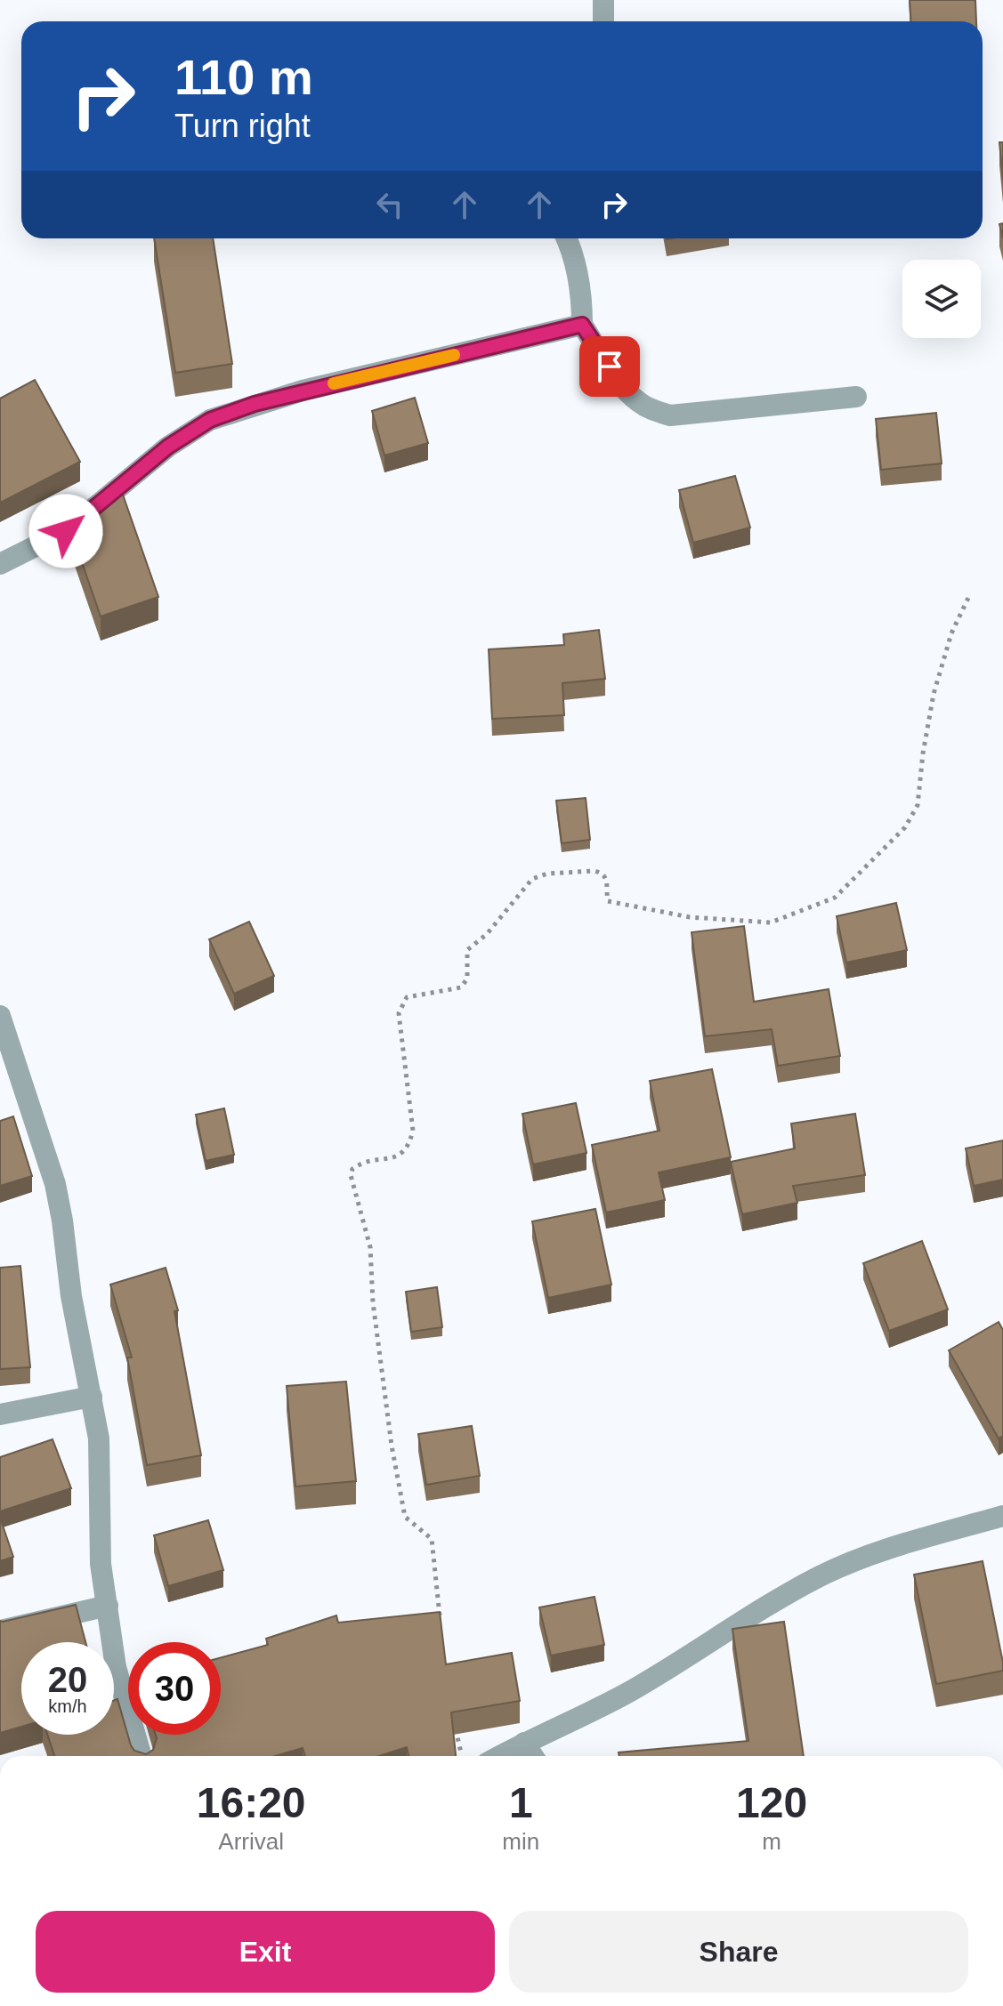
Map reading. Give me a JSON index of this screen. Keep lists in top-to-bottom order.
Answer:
{
  "page": {
    "turn": ["110 m", "Turn right"],
    "speed": "20 km/h",
    "limit": "30",
    "eta": [
      "16:20",
      "Arrival",
      "1",
      "min",
      "120",
      "m"
    ],
    "buttons": ["Exit", "Share"]
  }
}
